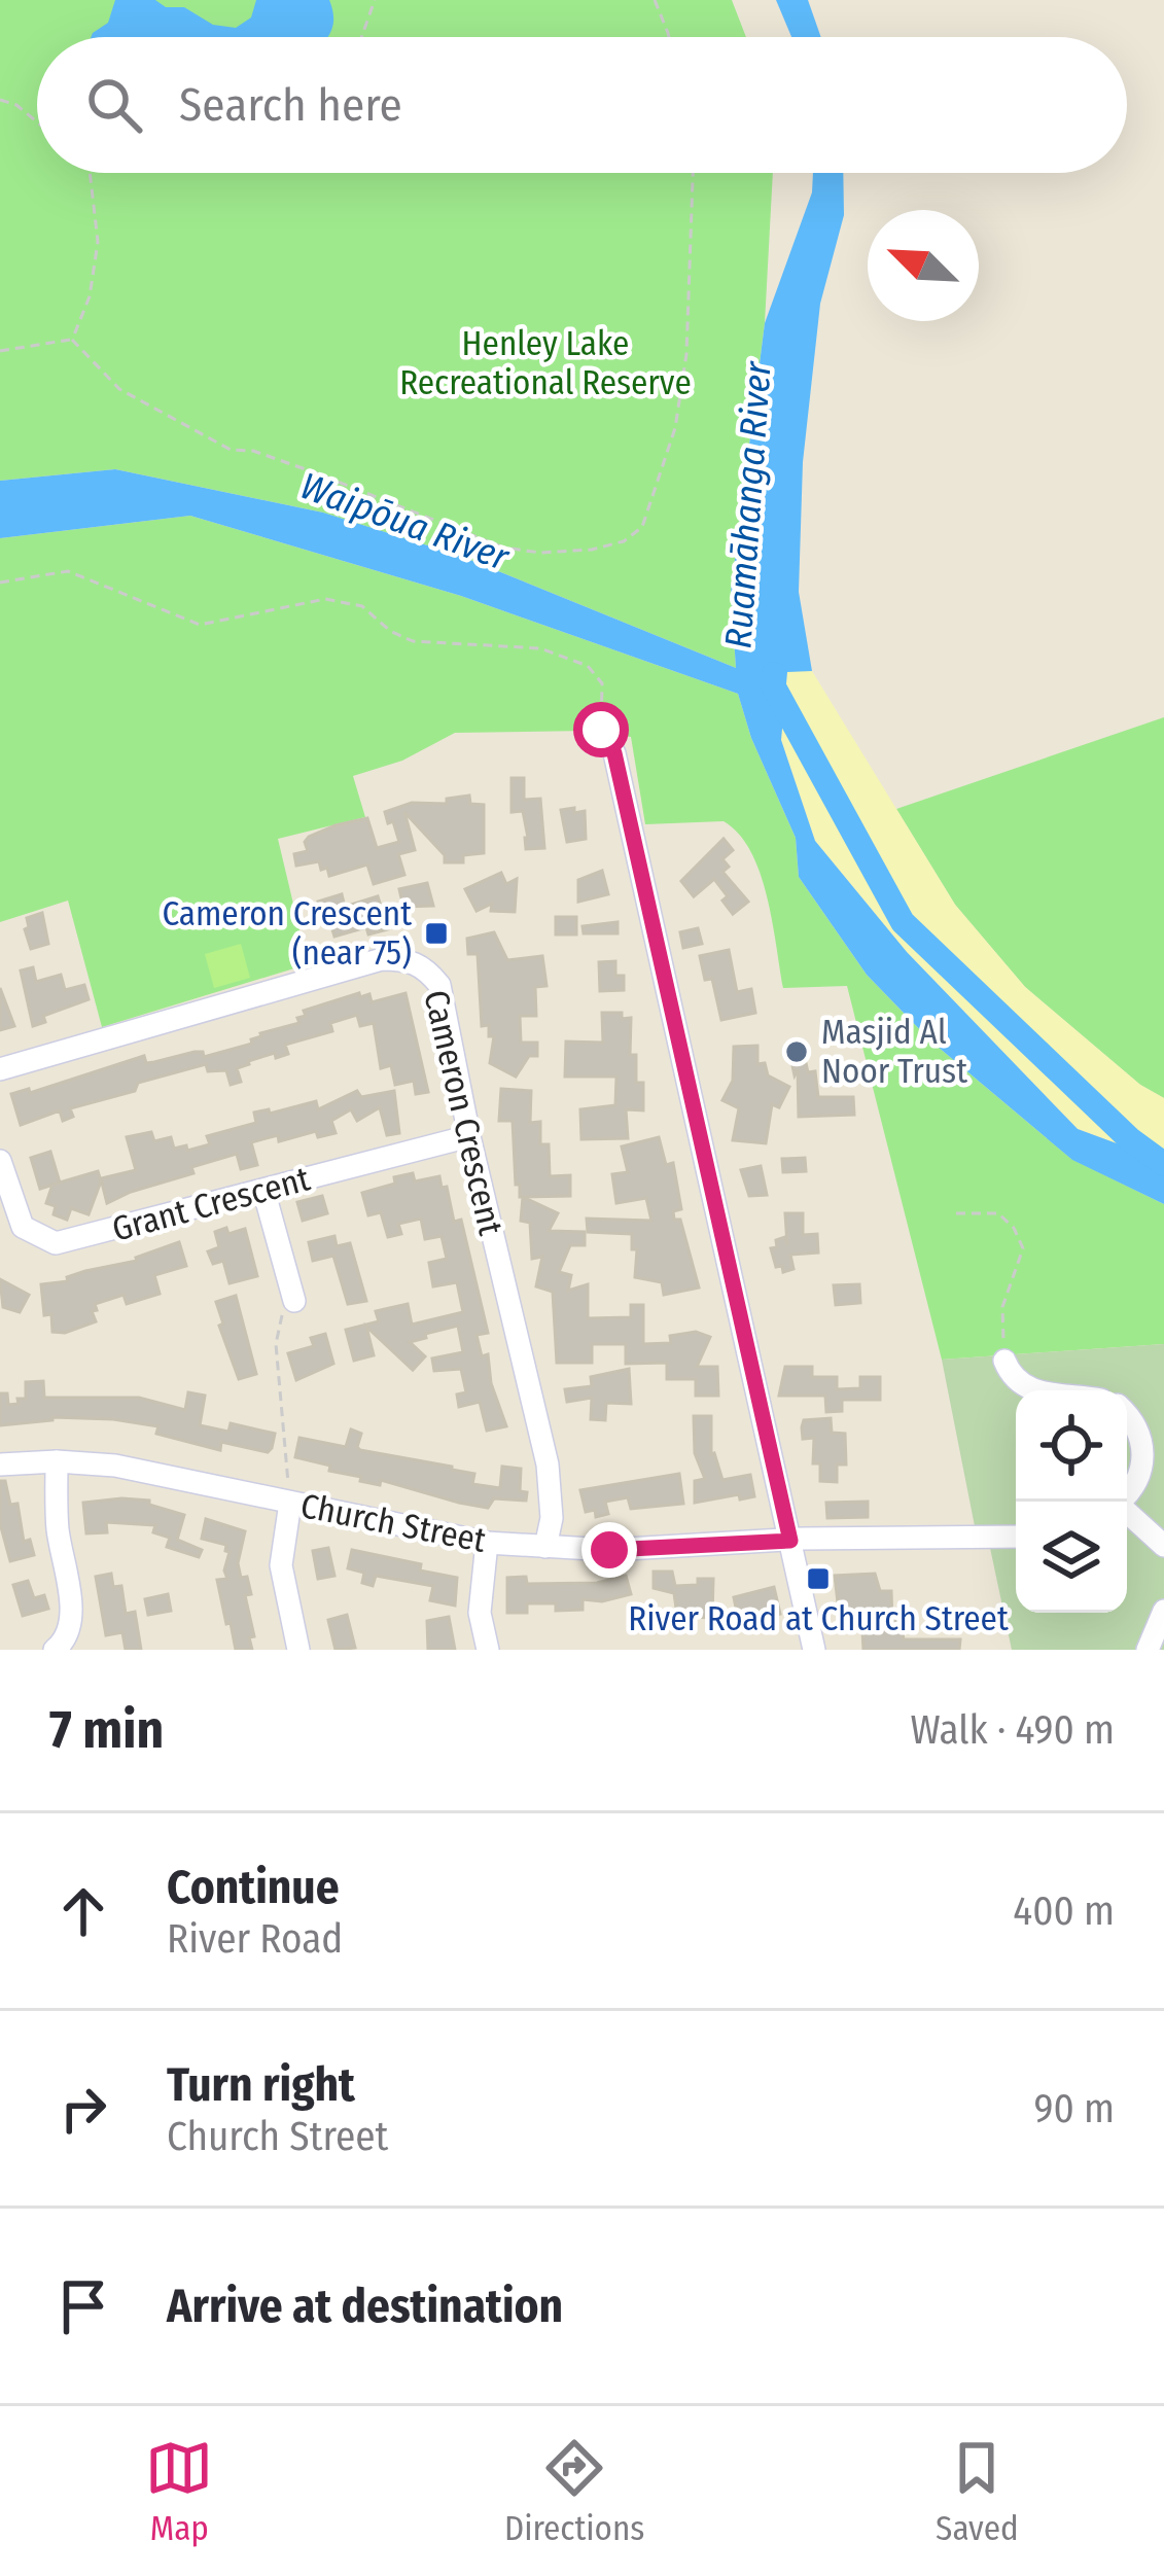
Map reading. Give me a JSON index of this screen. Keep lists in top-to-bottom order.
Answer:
{
  "streets": {
    "street": ["Cameron Crescent", "Grant Crescent", "Church Street"]
  },
  "crossings": [
    ["Cameron Crescent", "Grant Crescent"],
    ["Cameron Crescent", "Church Street"]
  ],
  "water": ["Ruamāhanga River", "Waipōua River"],
  "parks": ["Henley Lake Recreational Reserve"],
  "places": {
    "transit": ["Cameron Crescent (near 75)", "River Road at Church Street"],
    "other": ["Masjid Al Noor Trust"]
  },
  "north": "top left",
  "page": {
    "search": "Search here",
    "heading": ["7 min", "Walk · 490 m"],
    "list": [
      ["Continue", "River Road", "400 m"],
      ["Turn right", "Church Street", "90 m"],
      "Arrive at destination"
    ],
    "nav": ["Map", "Directions", "Saved"]
  }
}
